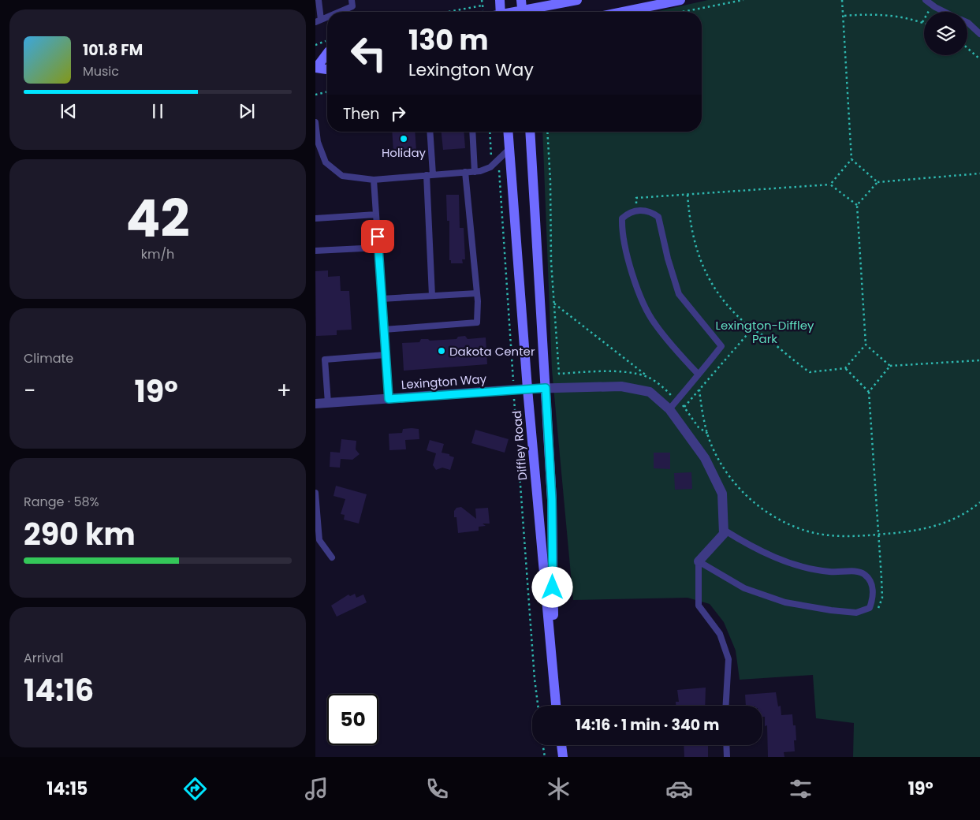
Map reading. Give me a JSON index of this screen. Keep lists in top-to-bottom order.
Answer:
{
  "streets": {
    "main road": ["Diffley Road"],
    "street": ["Lexington Way"]
  },
  "crossings": [
    ["Lexington Way", "Diffley Road"]
  ],
  "parks": ["Lexington-Diffley Park"],
  "places": ["Holiday", "Dakota Center"],
  "page": {
    "turn": ["130 m", "Lexington Way"],
    "song": ["101.8 FM", "Music"],
    "then": "Then",
    "tile": [
      ["42", "km/h"],
      "Climate",
      ["Range · 58%", "290 km"],
      ["Arrival", "14:16"]
    ],
    "heat": ["−", "19°", "+"],
    "limit": "50",
    "trip": "14:16 · 1 min · 340 m",
    "tabs": ["14:15", "19°"]
  }
}
